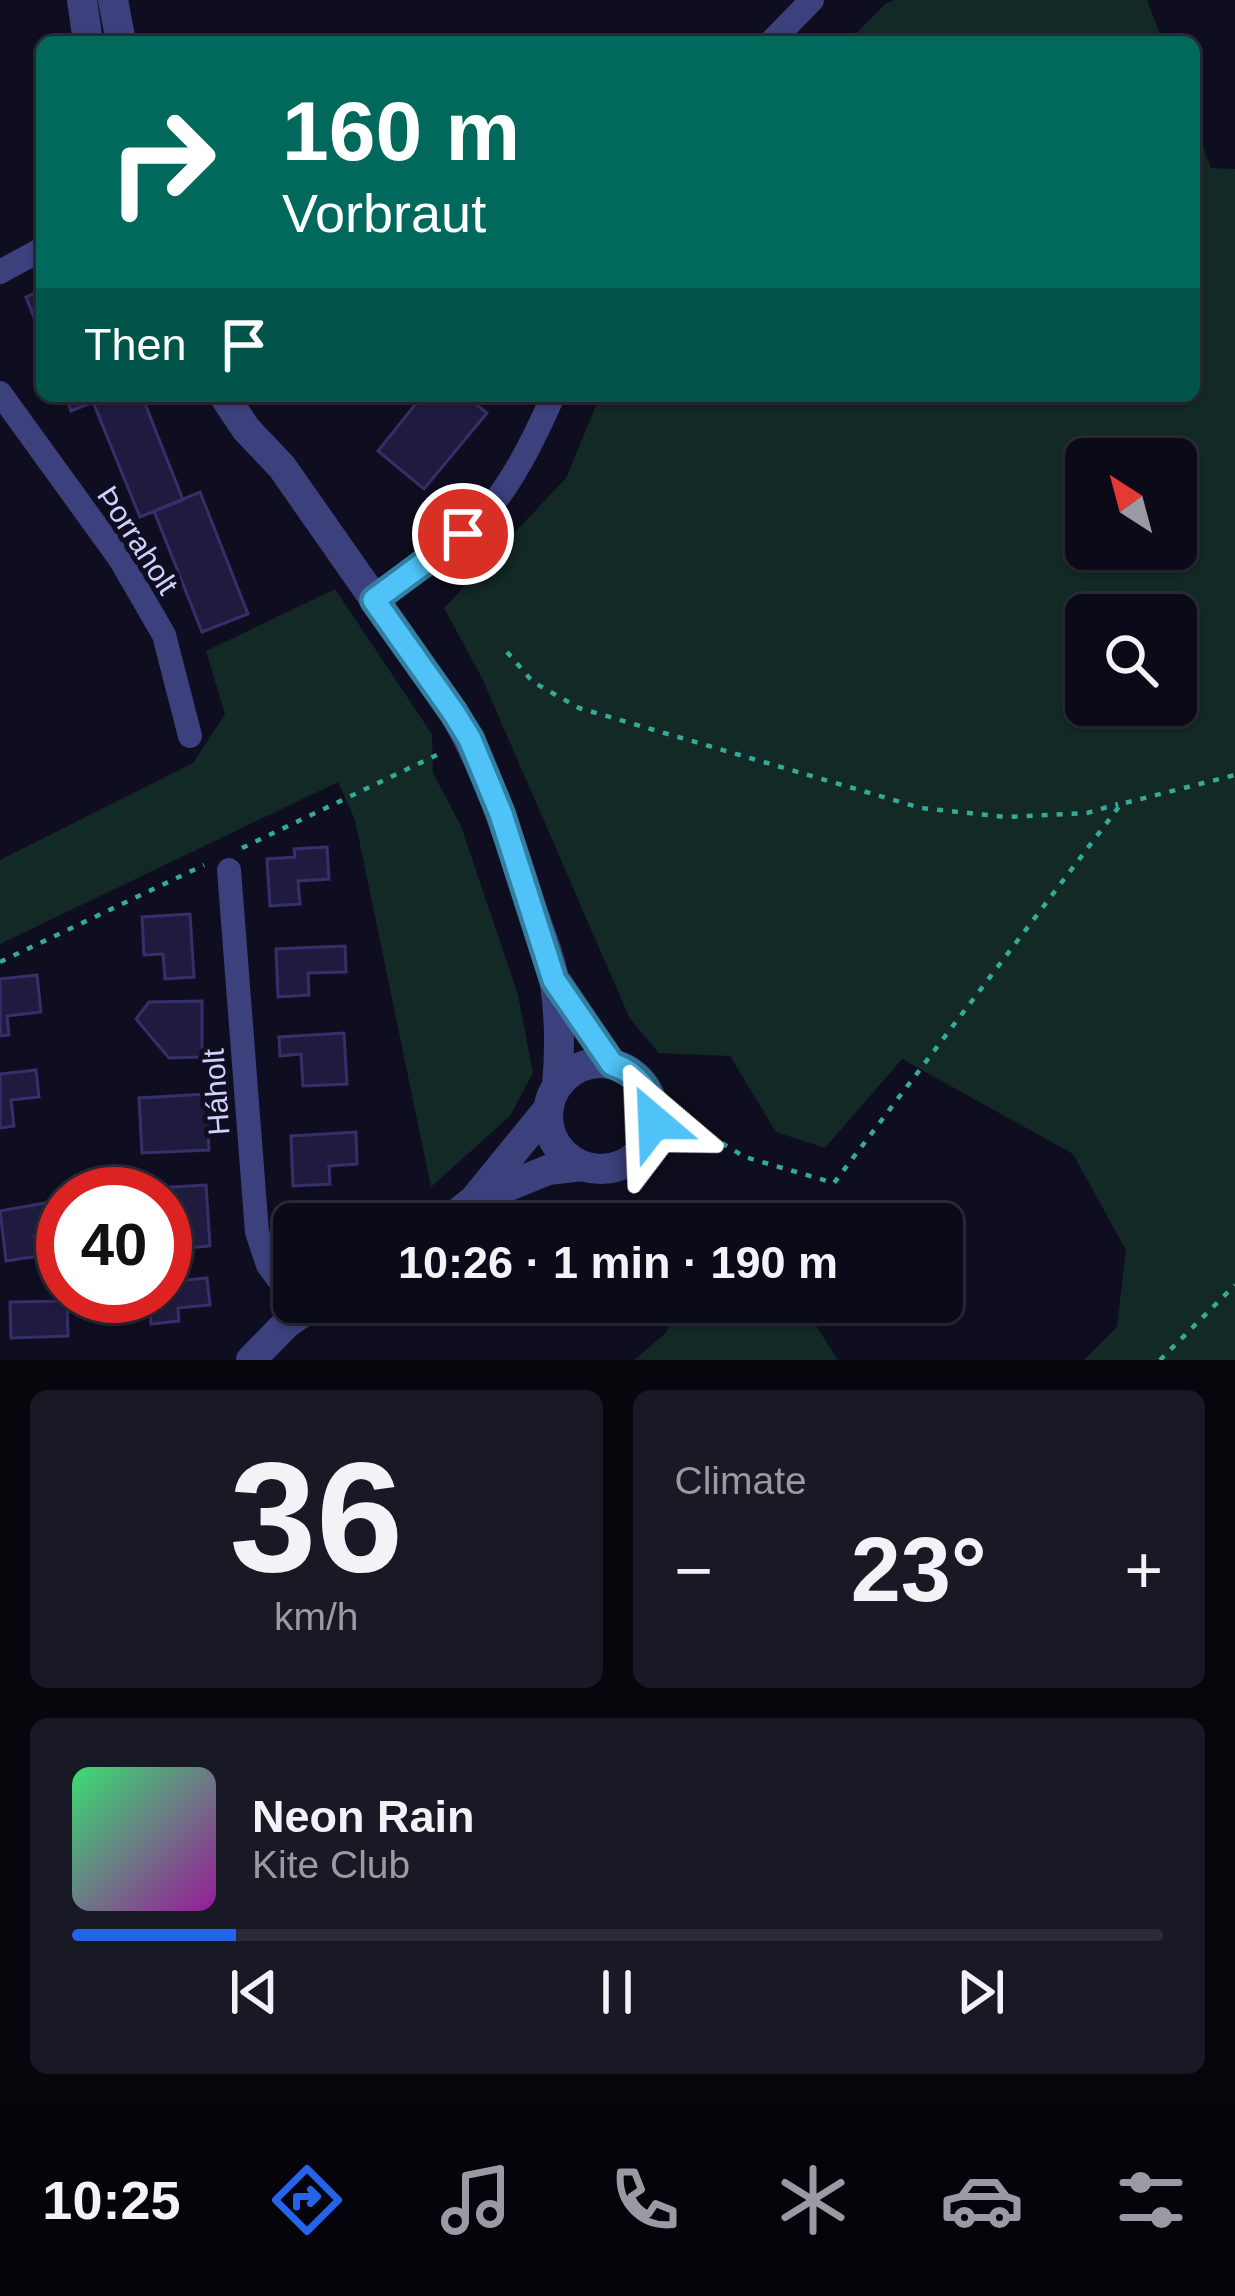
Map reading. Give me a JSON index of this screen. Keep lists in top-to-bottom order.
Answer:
{
  "streets": {
    "street": ["Þorraholt", "Háholt"]
  },
  "north": "top left",
  "page": {
    "turn": ["160 m", "Vorbraut"],
    "then": "Then",
    "limit": "40",
    "trip": "10:26 · 1 min · 190 m",
    "tile": [
      ["36", "km/h"],
      "Climate"
    ],
    "heat": ["−", "23°", "+"],
    "song": ["Neon Rain", "Kite Club"],
    "tabs": "10:25"
  }
}
